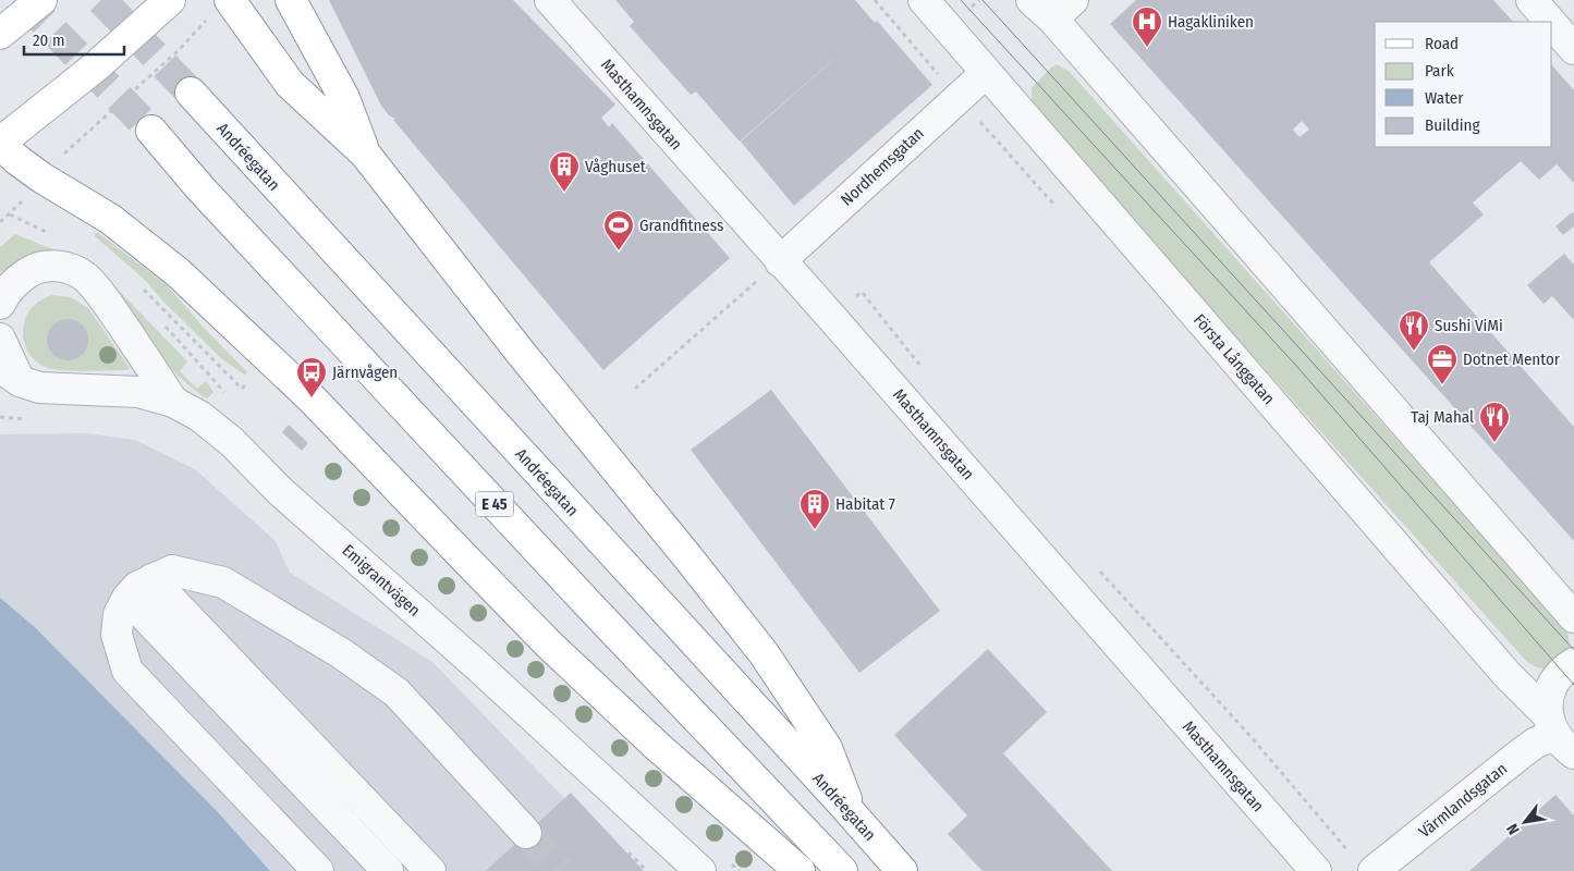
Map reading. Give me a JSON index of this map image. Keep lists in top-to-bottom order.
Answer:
{
  "streets": {
    "main road": ["Andréegatan", "E 45"],
    "street": [
      "Masthamnsgatan",
      "Nordhemsgatan",
      "Första Långgatan",
      "Emigrantvägen",
      "Värmlandsgatan"
    ]
  },
  "crossings": [
    ["Masthamnsgatan", "Nordhemsgatan"],
    ["Nordhemsgatan", "Första Långgatan"],
    ["Första Långgatan", "Värmlandsgatan"]
  ],
  "places": {
    "hospital": ["Hagakliniken"],
    "building": ["Våghuset", "Habitat 7"],
    "sports": ["Grandfitness"],
    "restaurant": ["Sushi ViMi", "Taj Mahal"],
    "office": ["Dotnet Mentor"],
    "bus stop": ["Järnvågen"]
  },
  "legend": [
    "Road",
    "Park",
    "Water",
    "Building"
  ],
  "scale_bar": "20 m",
  "north": "bottom left"
}
